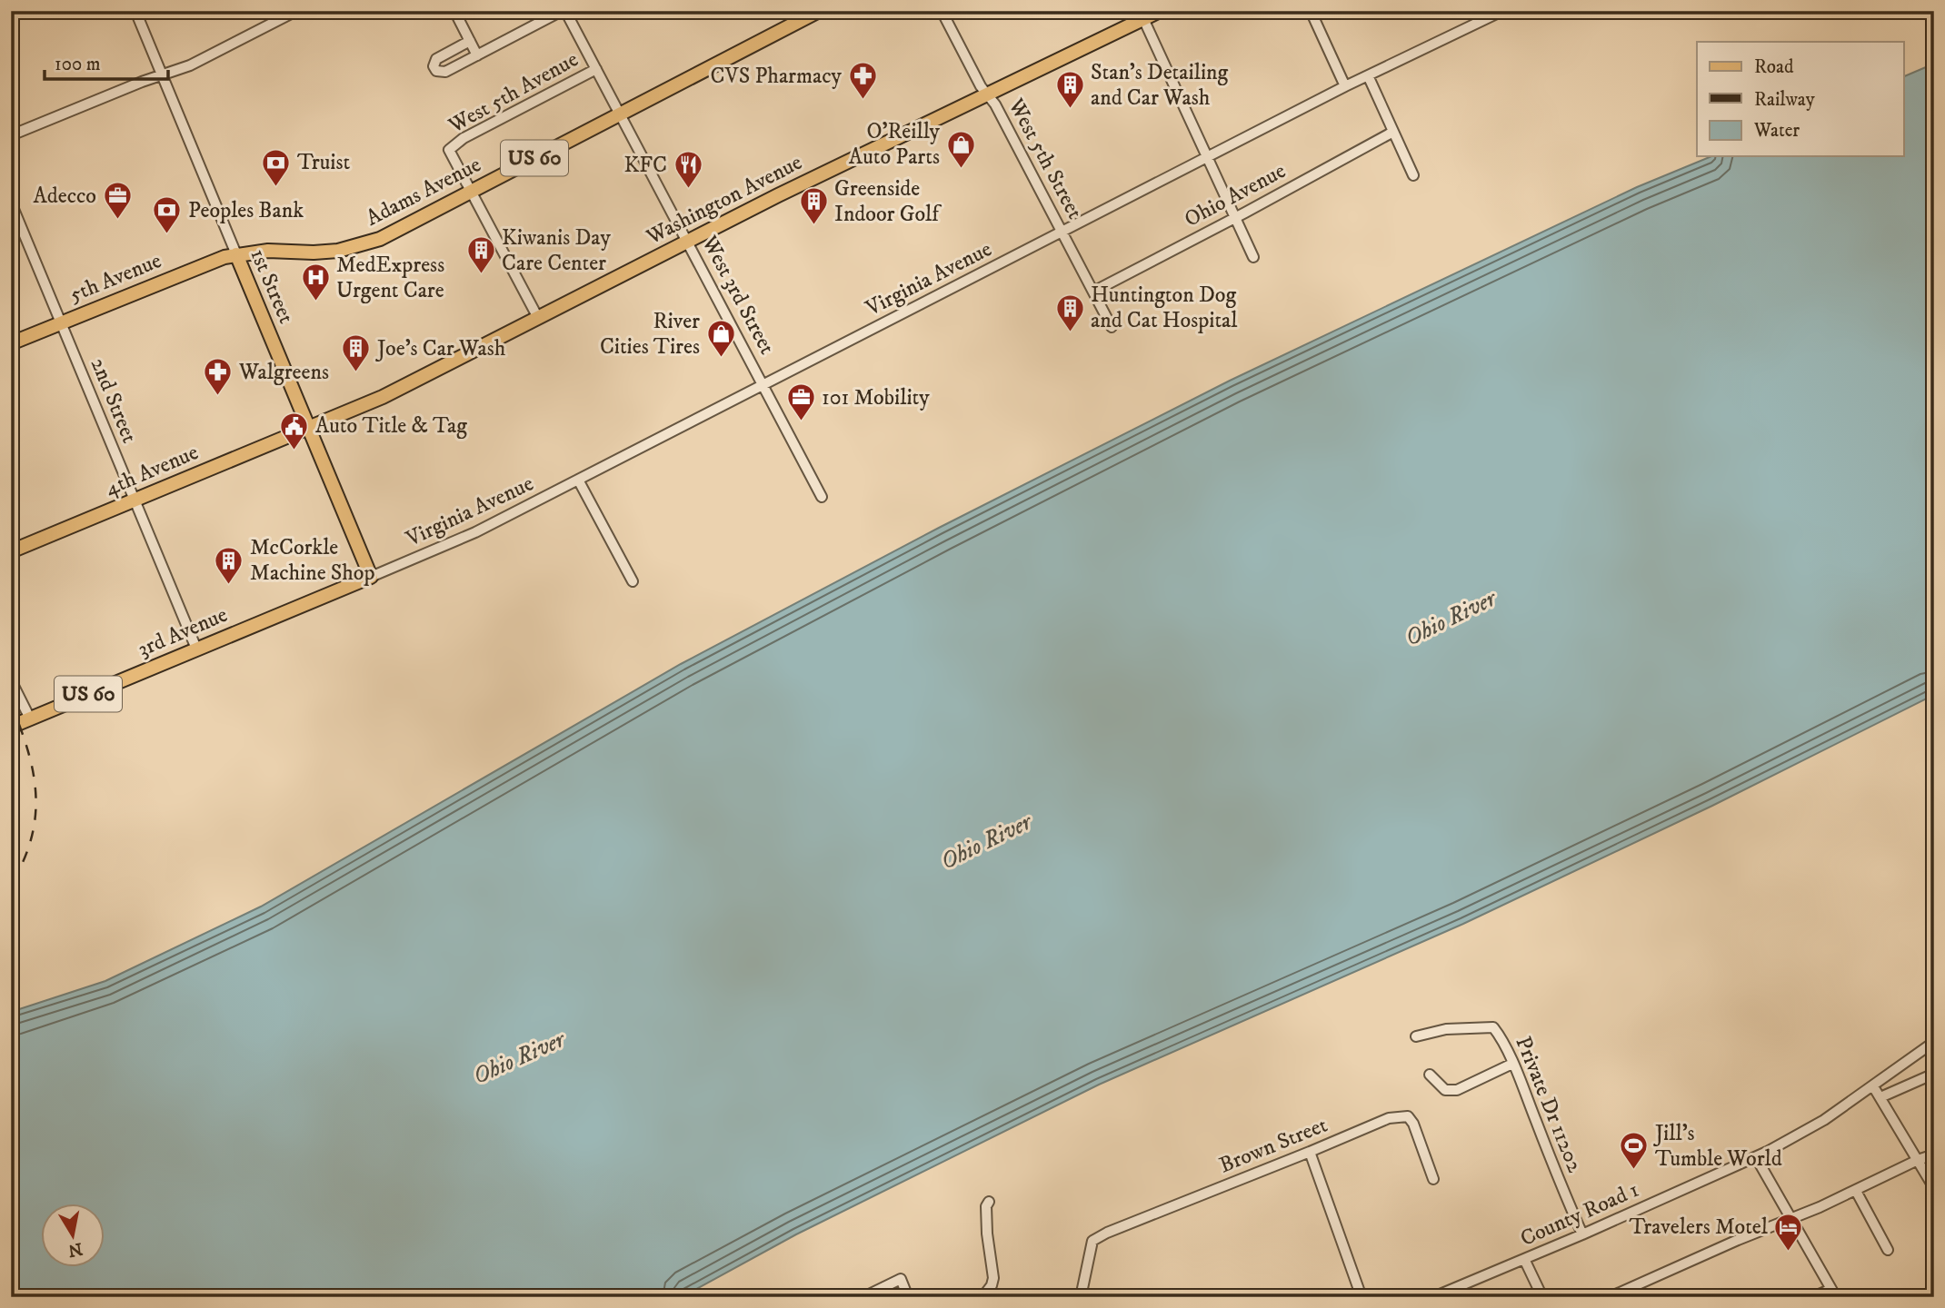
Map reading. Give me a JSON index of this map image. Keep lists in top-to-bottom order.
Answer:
{
  "streets": {
    "main road": [
      "US 60",
      "Adams Avenue",
      "Washington Avenue",
      "5th Avenue",
      "1st Street",
      "4th Avenue",
      "3rd Avenue"
    ],
    "street": [
      "West 5th Avenue",
      "West 5th Street",
      "Ohio Avenue",
      "Virginia Avenue",
      "West 3rd Street",
      "2nd Street",
      "Private Dr 11202",
      "Brown Street",
      "County Road 1"
    ]
  },
  "crossings": [
    ["West 5th Avenue", "Adams Avenue"],
    ["West 5th Avenue", "West 3rd Street"],
    ["West 5th Street", "Ohio Avenue"],
    ["West 5th Street", "Washington Avenue"],
    ["West 5th Street", "Virginia Avenue"],
    ["Adams Avenue", "5th Avenue"],
    ["Adams Avenue", "1st Street"],
    ["Adams Avenue", "West 3rd Street"],
    ["Washington Avenue", "1st Street"],
    ["Washington Avenue", "West 3rd Street"],
    ["Washington Avenue", "4th Avenue"],
    ["5th Avenue", "1st Street"],
    ["5th Avenue", "2nd Street"],
    ["Virginia Avenue", "1st Street"],
    ["Virginia Avenue", "West 3rd Street"],
    ["Virginia Avenue", "3rd Avenue"],
    ["1st Street", "4th Avenue"],
    ["1st Street", "3rd Avenue"],
    ["2nd Street", "4th Avenue"],
    ["2nd Street", "3rd Avenue"],
    ["Private Dr 11202", "County Road 1"]
  ],
  "water": ["Ohio River"],
  "places": {
    "pharmacy": ["CVS Pharmacy", "Walgreens"],
    "building": [
      "Stan's Detailing and Car Wash",
      "Greenside Indoor Golf",
      "Kiwanis Day Care Center",
      "Huntington Dog and Cat Hospital",
      "Joe's Car Wash",
      "McCorkle Machine Shop"
    ],
    "shop": ["O'Reilly Auto Parts", "River Cities Tires"],
    "bank": ["Truist", "Peoples Bank"],
    "restaurant": ["KFC"],
    "office": ["Adecco", "101 Mobility"],
    "hospital": ["MedExpress Urgent Care"],
    "public building": ["Auto Title & Tag"],
    "sports": ["Jill's Tumble World"],
    "hotel": ["Travelers Motel"]
  },
  "legend": ["Road", "Railway", "Water"],
  "scale_bar": "100 m",
  "north": "bottom"
}
